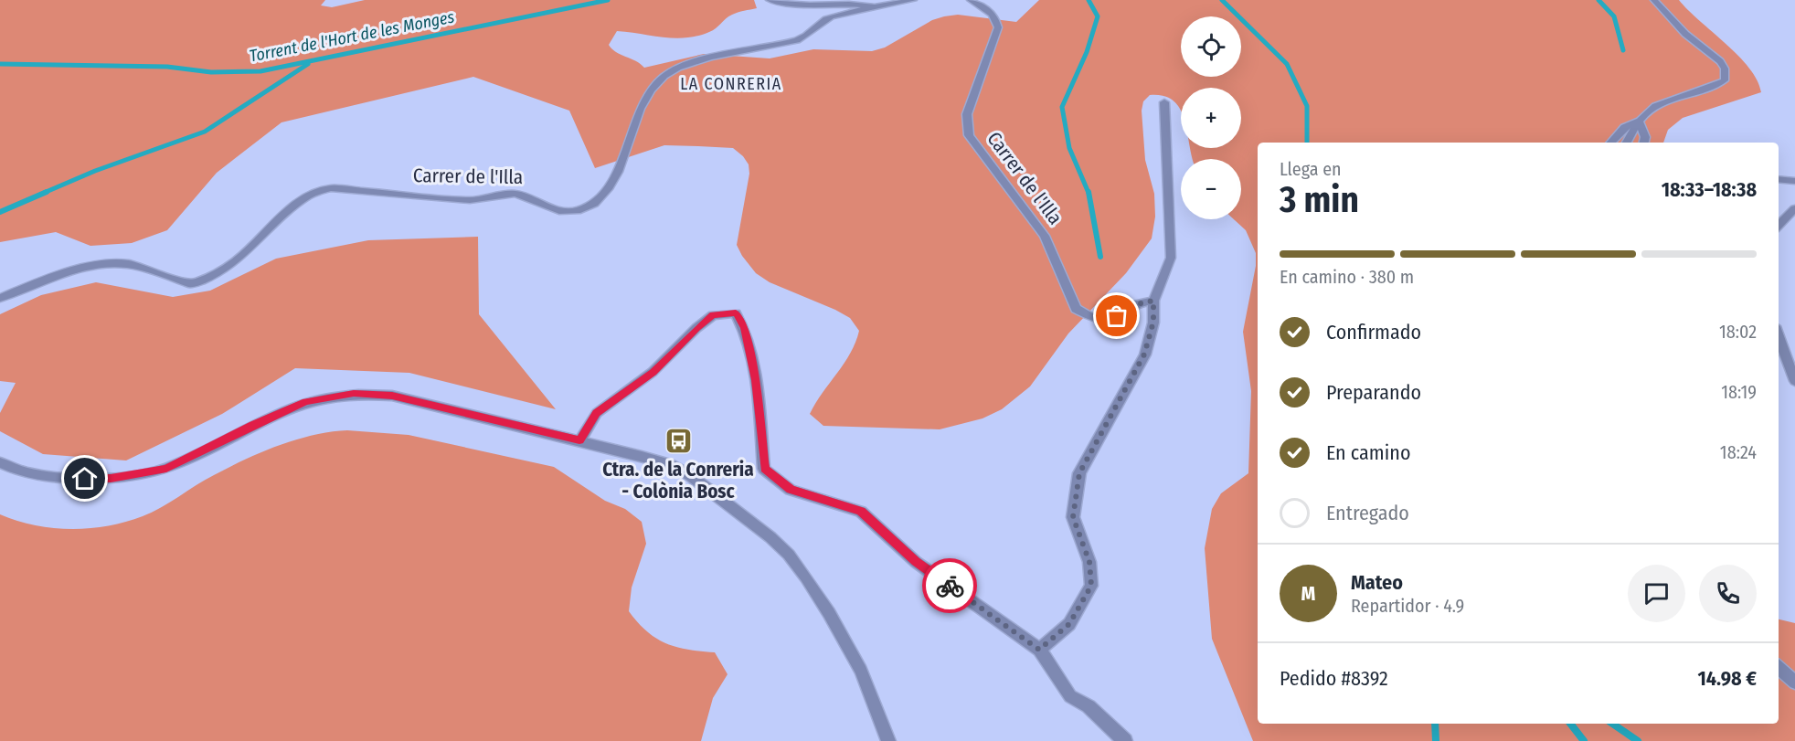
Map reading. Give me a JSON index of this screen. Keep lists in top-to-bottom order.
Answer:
{
  "streets": {
    "street": ["Carrer de l'Illa"]
  },
  "districts": ["LA CONRERIA"],
  "water": ["Torrent de l'Hort de les Monges"],
  "places": {
    "bus stop": ["Ctra. de la Conreria - Colònia Bosc"]
  },
  "page": {
    "map_buttons": ["+", "−"],
    "heading": ["3 min", "Llega en", "18:33–18:38"],
    "panel": [
      "Mateo",
      "Repartidor · 4.9",
      "Pedido #8392",
      "14.98 €"
    ],
    "bar": "En camino · 380 m",
    "list": [
      ["Confirmado", "18:02"],
      ["Preparando", "18:19"],
      ["En camino", "18:24"],
      "Entregado"
    ],
    "round": "M"
  }
}
